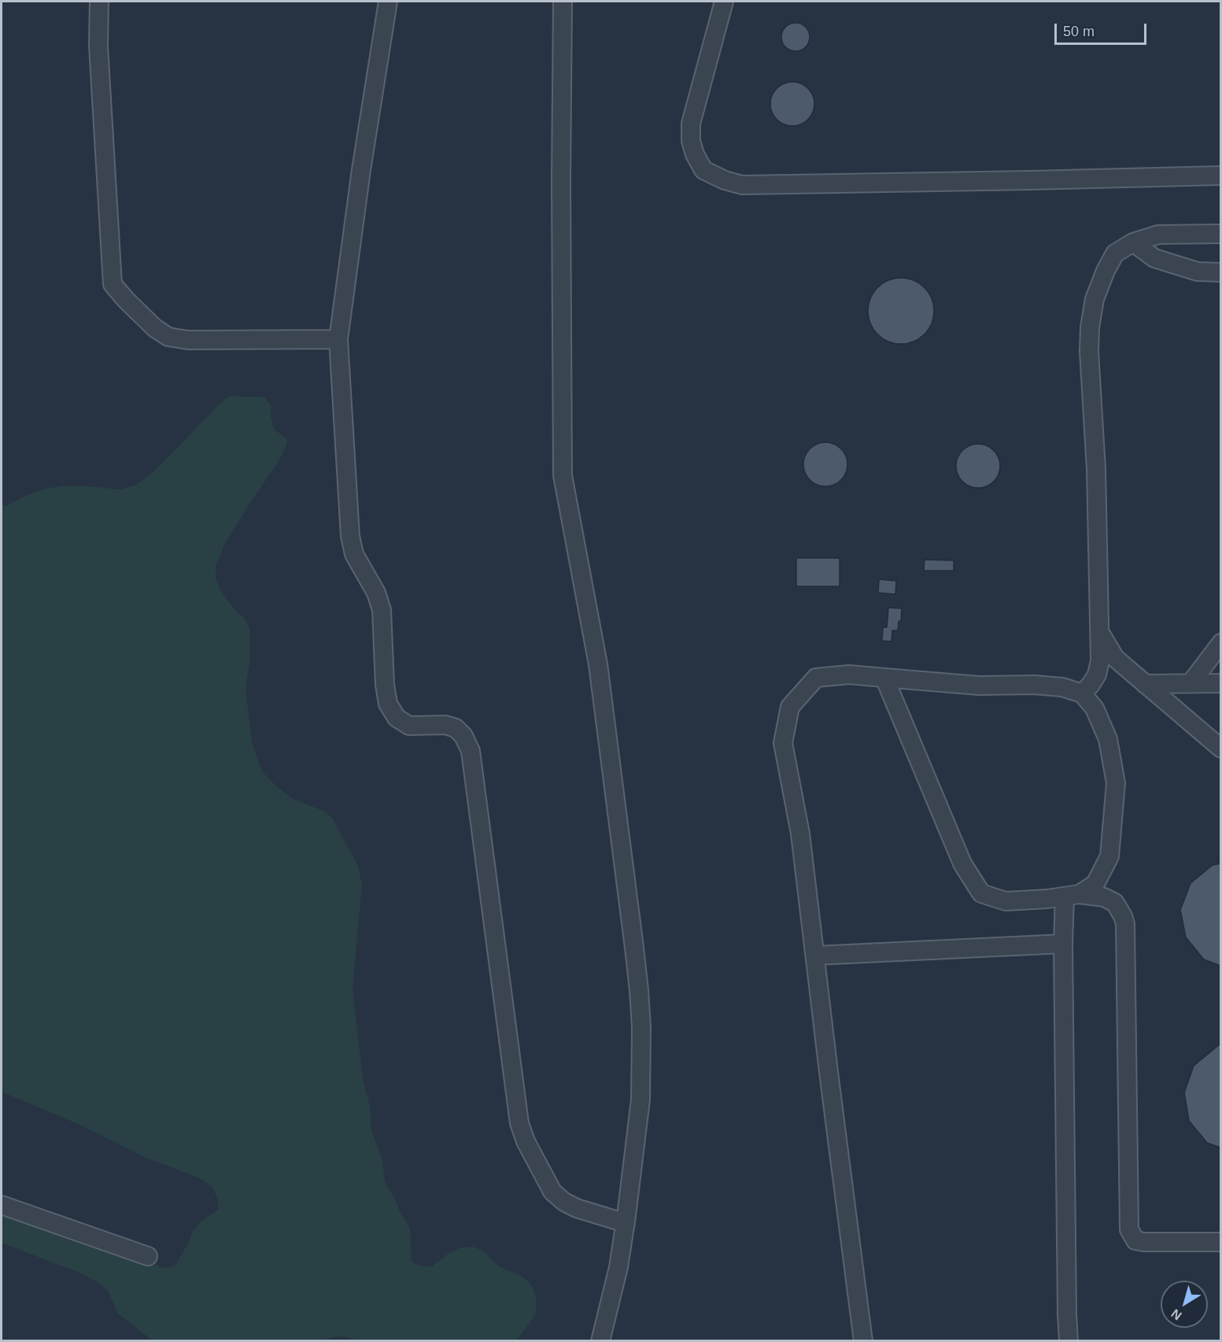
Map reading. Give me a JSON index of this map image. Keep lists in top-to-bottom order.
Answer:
{
  "scale_bar": "50 m",
  "north": "bottom left"
}
